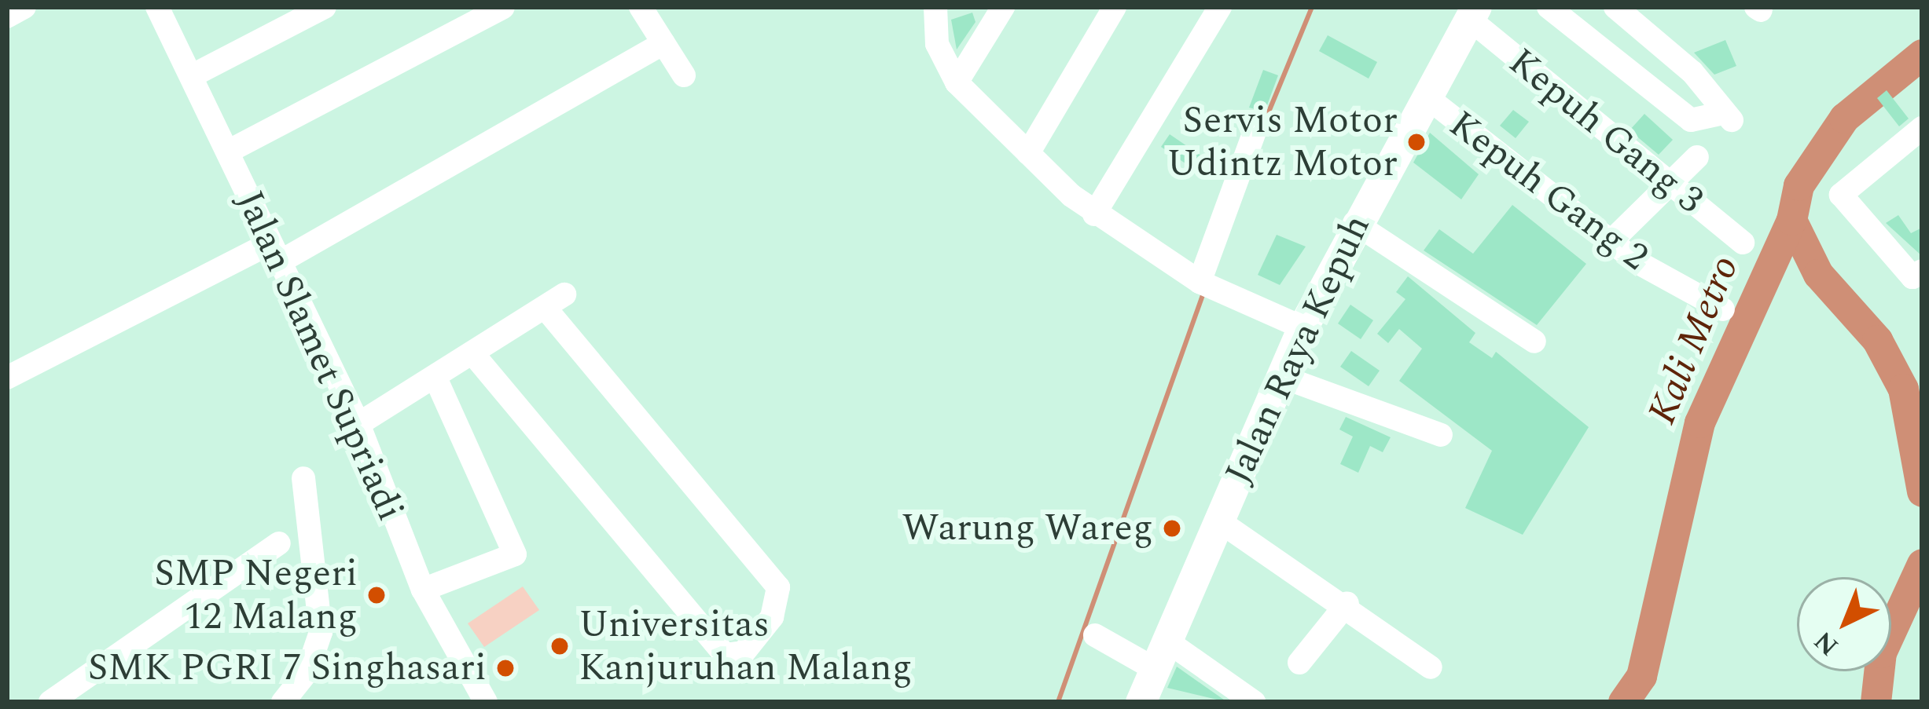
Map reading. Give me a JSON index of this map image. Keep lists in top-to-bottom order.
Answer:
{
  "streets": {
    "main road": ["Jalan Raya Kepuh"],
    "street": ["Kepuh Gang 3", "Kepuh Gang 2", "Jalan Slamet Supriadi"]
  },
  "crossings": [
    ["Kepuh Gang 3", "Jalan Raya Kepuh"],
    ["Kepuh Gang 2", "Jalan Raya Kepuh"]
  ],
  "water": ["Kali Metro"],
  "places": [
    "Servis Motor Udintz Motor",
    "Warung Wareg",
    "SMP Negeri 12 Malang",
    "Universitas Kanjuruhan Malang",
    "SMK PGRI 7 Singhasari"
  ],
  "north": "bottom left"
}
